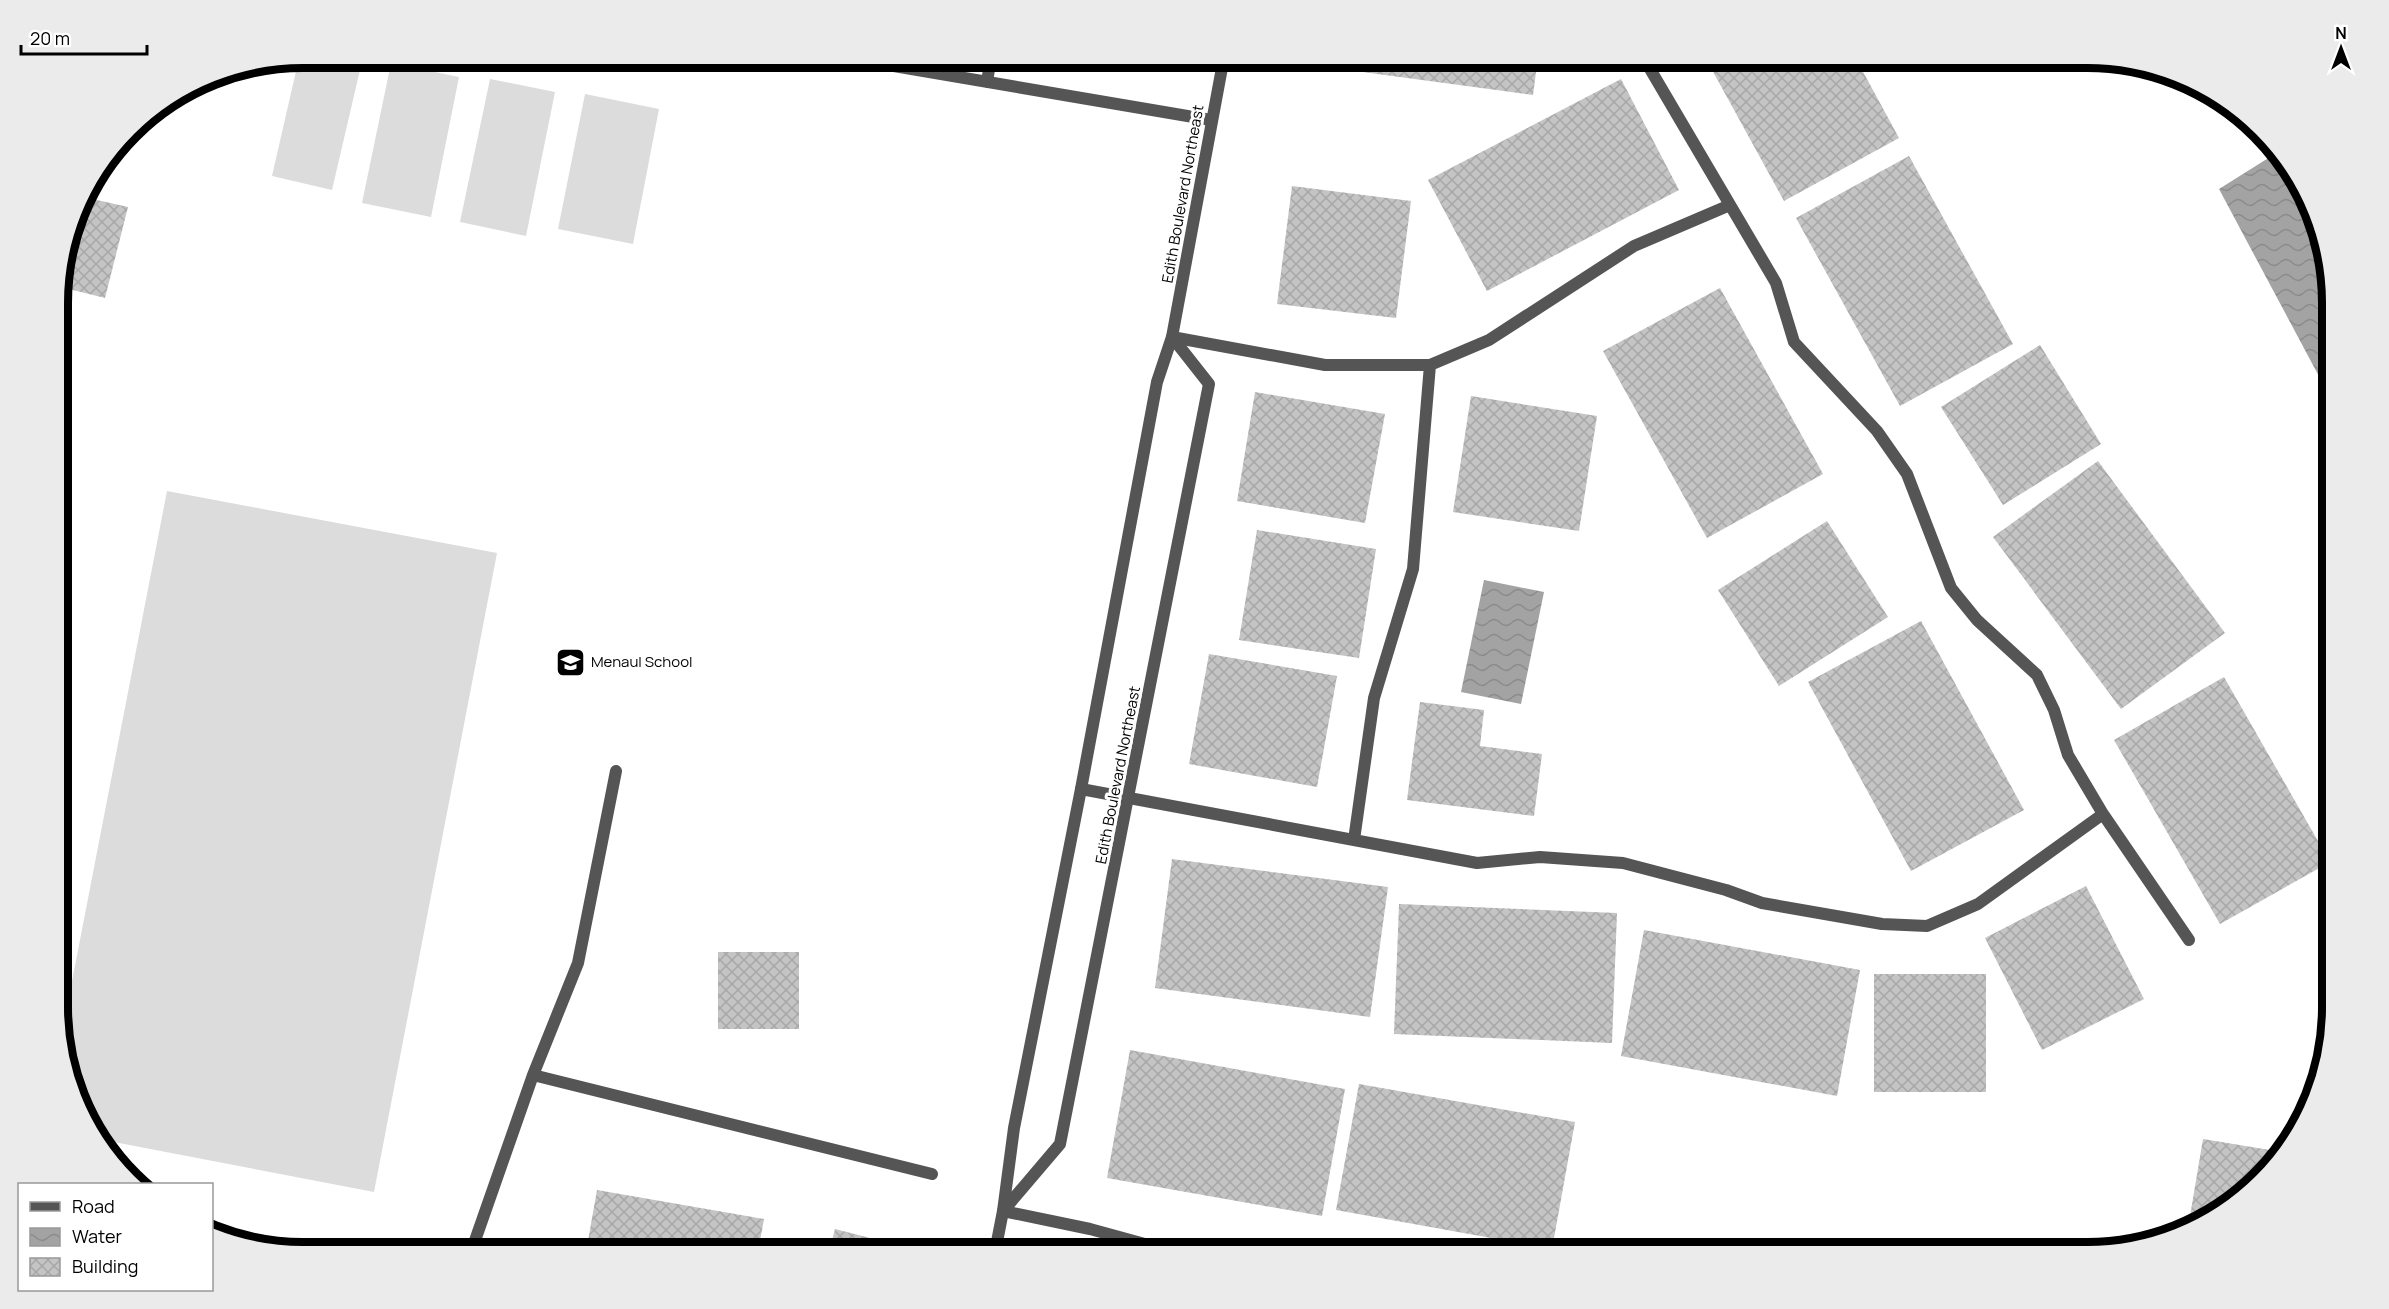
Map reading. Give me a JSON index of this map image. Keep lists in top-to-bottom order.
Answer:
{
  "streets": {
    "street": ["Edith Boulevard Northeast"]
  },
  "places": {
    "school or university": ["Menaul School"]
  },
  "legend": ["Road", "Water", "Building"],
  "scale_bar": "20 m",
  "north": "top"
}
